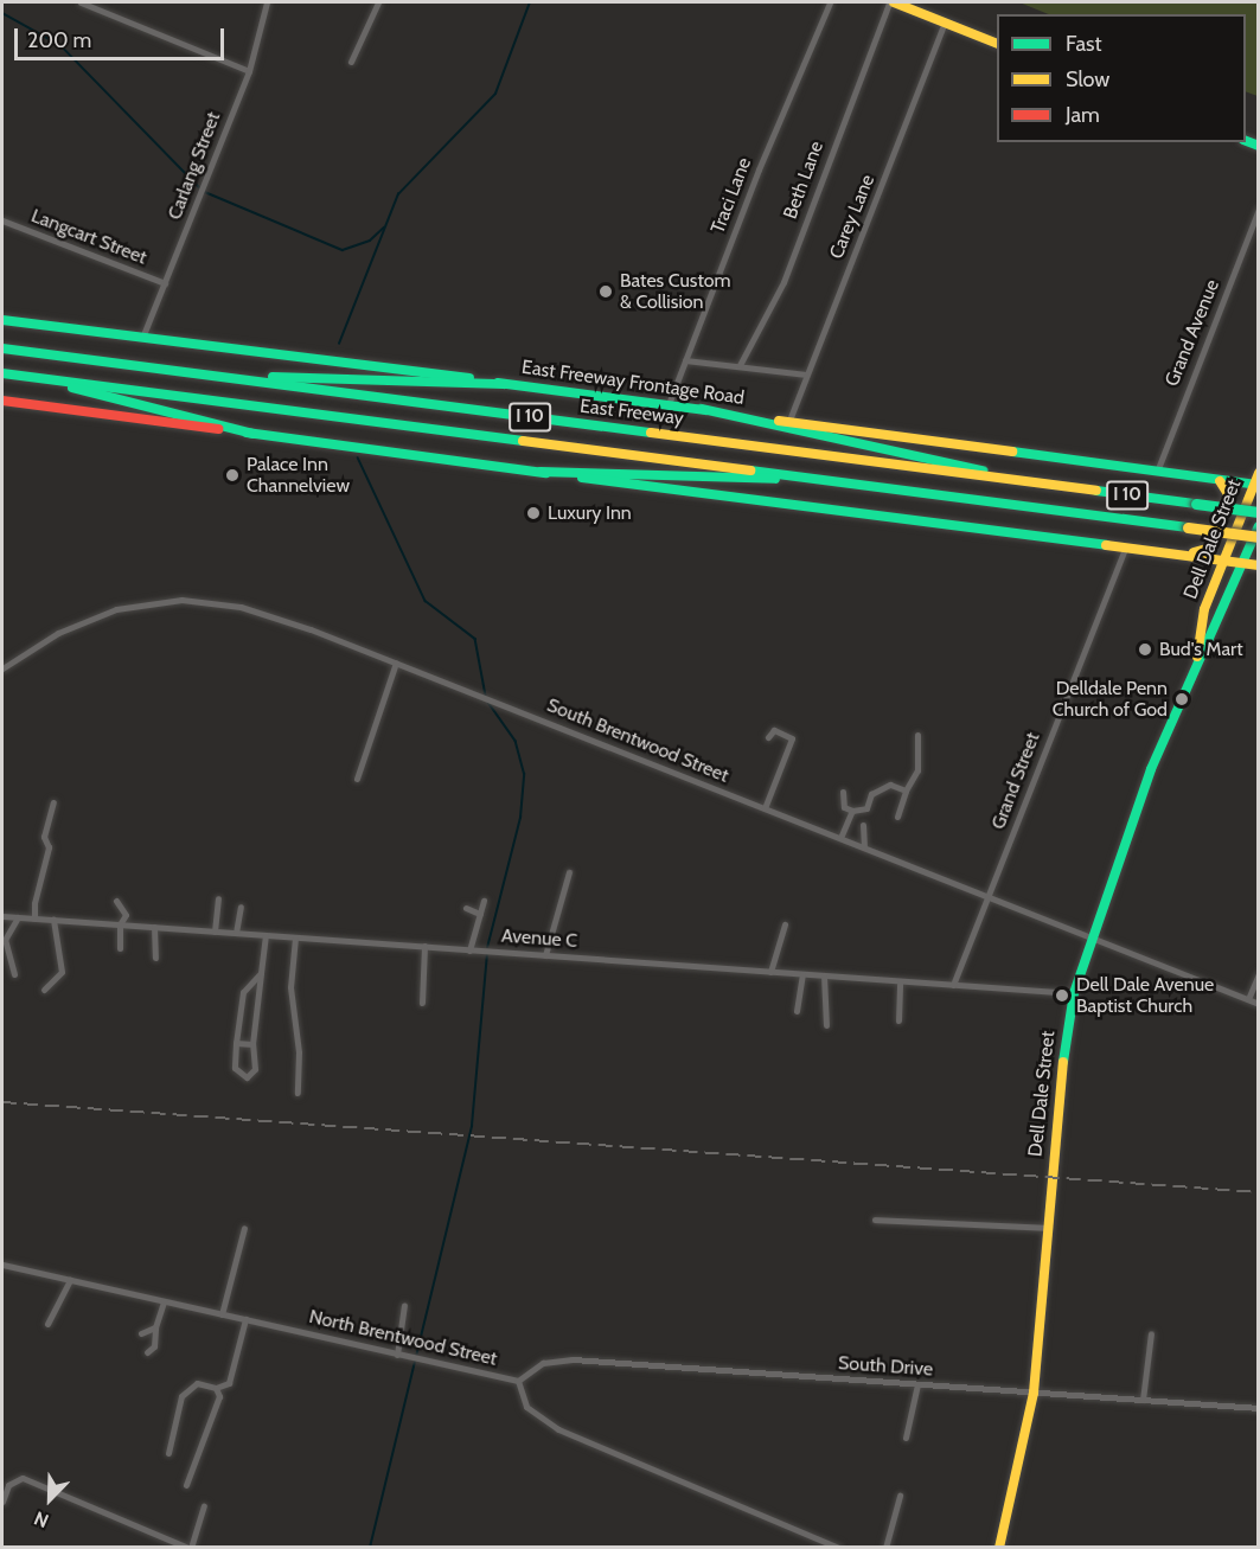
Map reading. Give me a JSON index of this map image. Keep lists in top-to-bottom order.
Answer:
{
  "streets": {
    "main road": [
      "East Freeway Frontage Road",
      "East Freeway",
      "I 10",
      "Dell Dale Street"
    ],
    "street": [
      "Carlang Street",
      "Beth Lane",
      "Traci Lane",
      "Carey Lane",
      "Langcart Street",
      "Grand Avenue",
      "South Brentwood Street",
      "Grand Street",
      "Avenue C",
      "North Brentwood Street",
      "South Drive"
    ]
  },
  "crossings": [
    ["Carlang Street", "Langcart Street"],
    ["Carlang Street", "East Freeway Frontage Road"],
    ["Traci Lane", "East Freeway Frontage Road"],
    ["Carey Lane", "East Freeway Frontage Road"],
    ["Grand Avenue", "East Freeway Frontage Road"],
    ["East Freeway Frontage Road", "Dell Dale Street"],
    ["Dell Dale Street", "South Brentwood Street"],
    ["Dell Dale Street", "Avenue C"],
    ["Dell Dale Street", "South Drive"],
    ["South Brentwood Street", "Grand Street"],
    ["Grand Street", "Avenue C"],
    ["North Brentwood Street", "South Drive"]
  ],
  "places": [
    "Bates Custom & Collision",
    "Palace Inn Channelview",
    "Luxury Inn",
    "Bud's Mart",
    "Delldale Penn Church of God",
    "Dell Dale Avenue Baptist Church"
  ],
  "legend": ["Fast", "Slow", "Jam"],
  "scale_bar": "200 m",
  "north": "bottom left"
}
